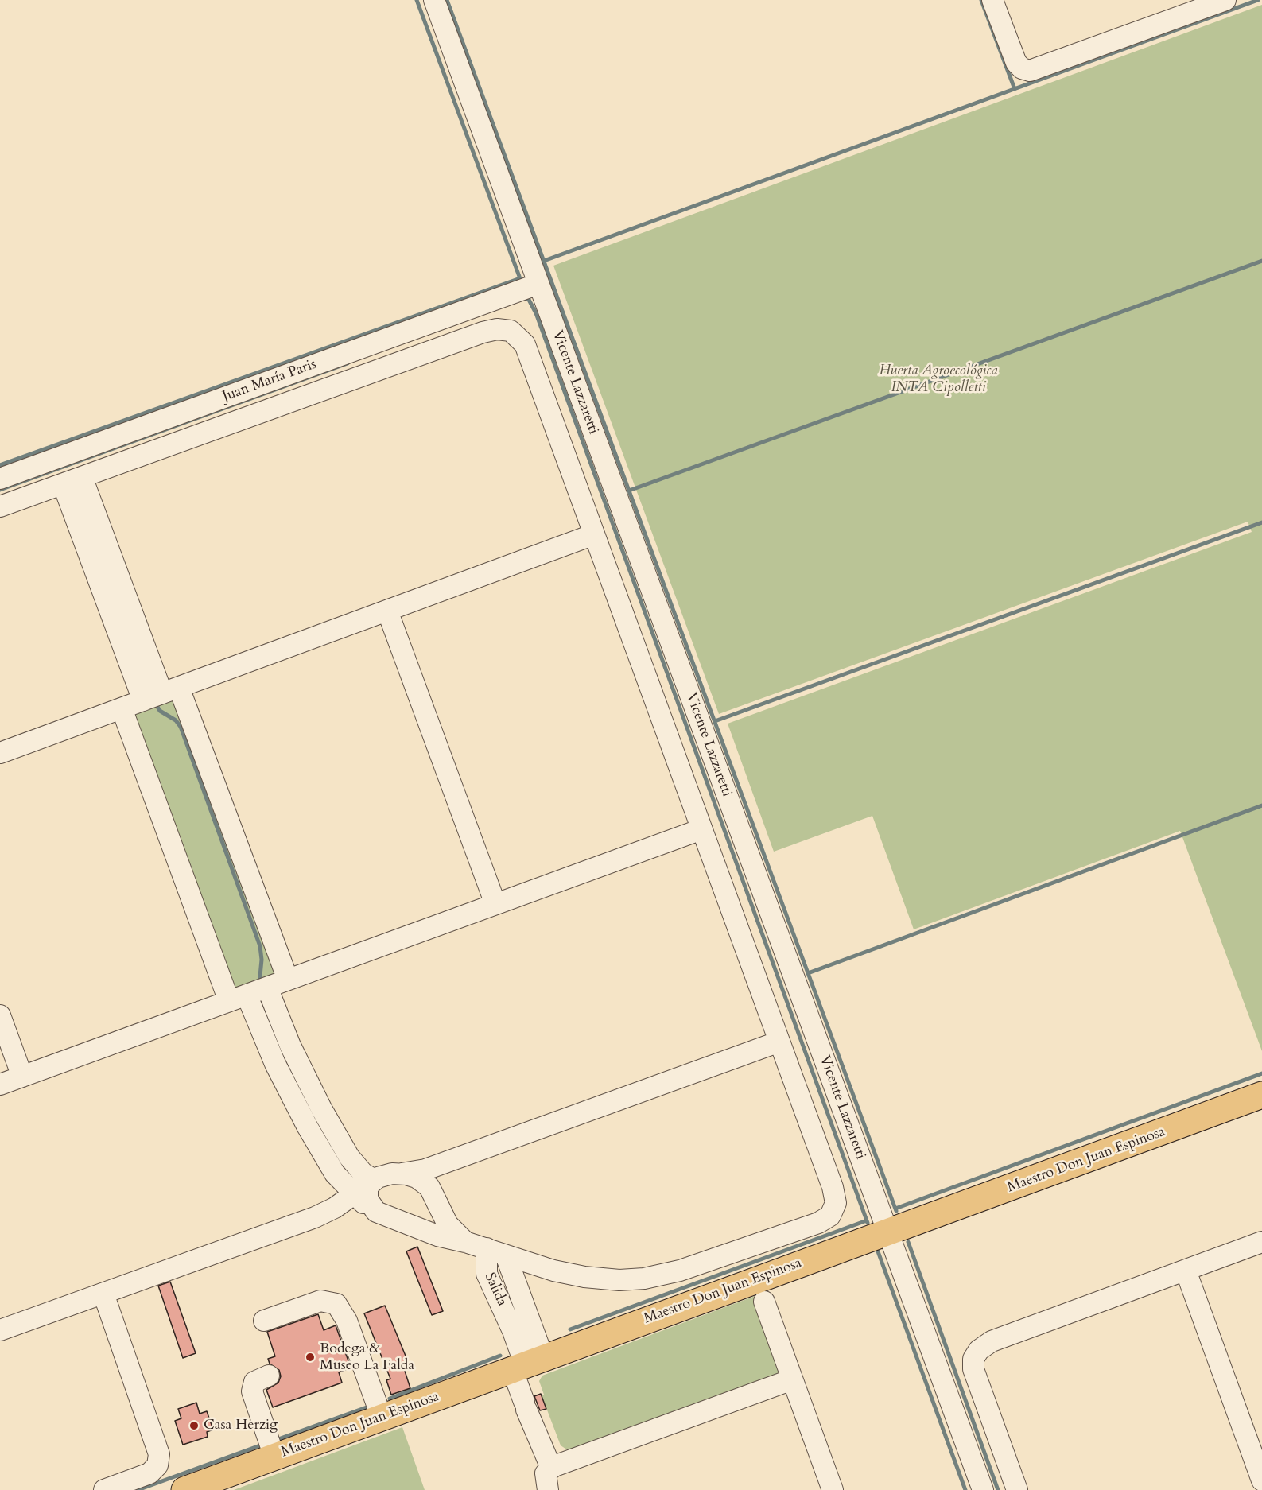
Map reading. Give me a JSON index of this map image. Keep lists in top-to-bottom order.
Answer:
{
  "streets": {
    "main road": ["Maestro Don Juan Espinosa"],
    "street": ["Juan María Paris", "Vicente Lazzaretti", "Salida"]
  },
  "crossings": [
    ["Juan María Paris", "Vicente Lazzaretti"],
    ["Vicente Lazzaretti", "Maestro Don Juan Espinosa"],
    ["Maestro Don Juan Espinosa", "Salida"]
  ],
  "parks": ["Huerta Agroecológica INTA Cipolletti"],
  "places": ["Bodega & Museo La Falda", "Casa Herzig"]
}
